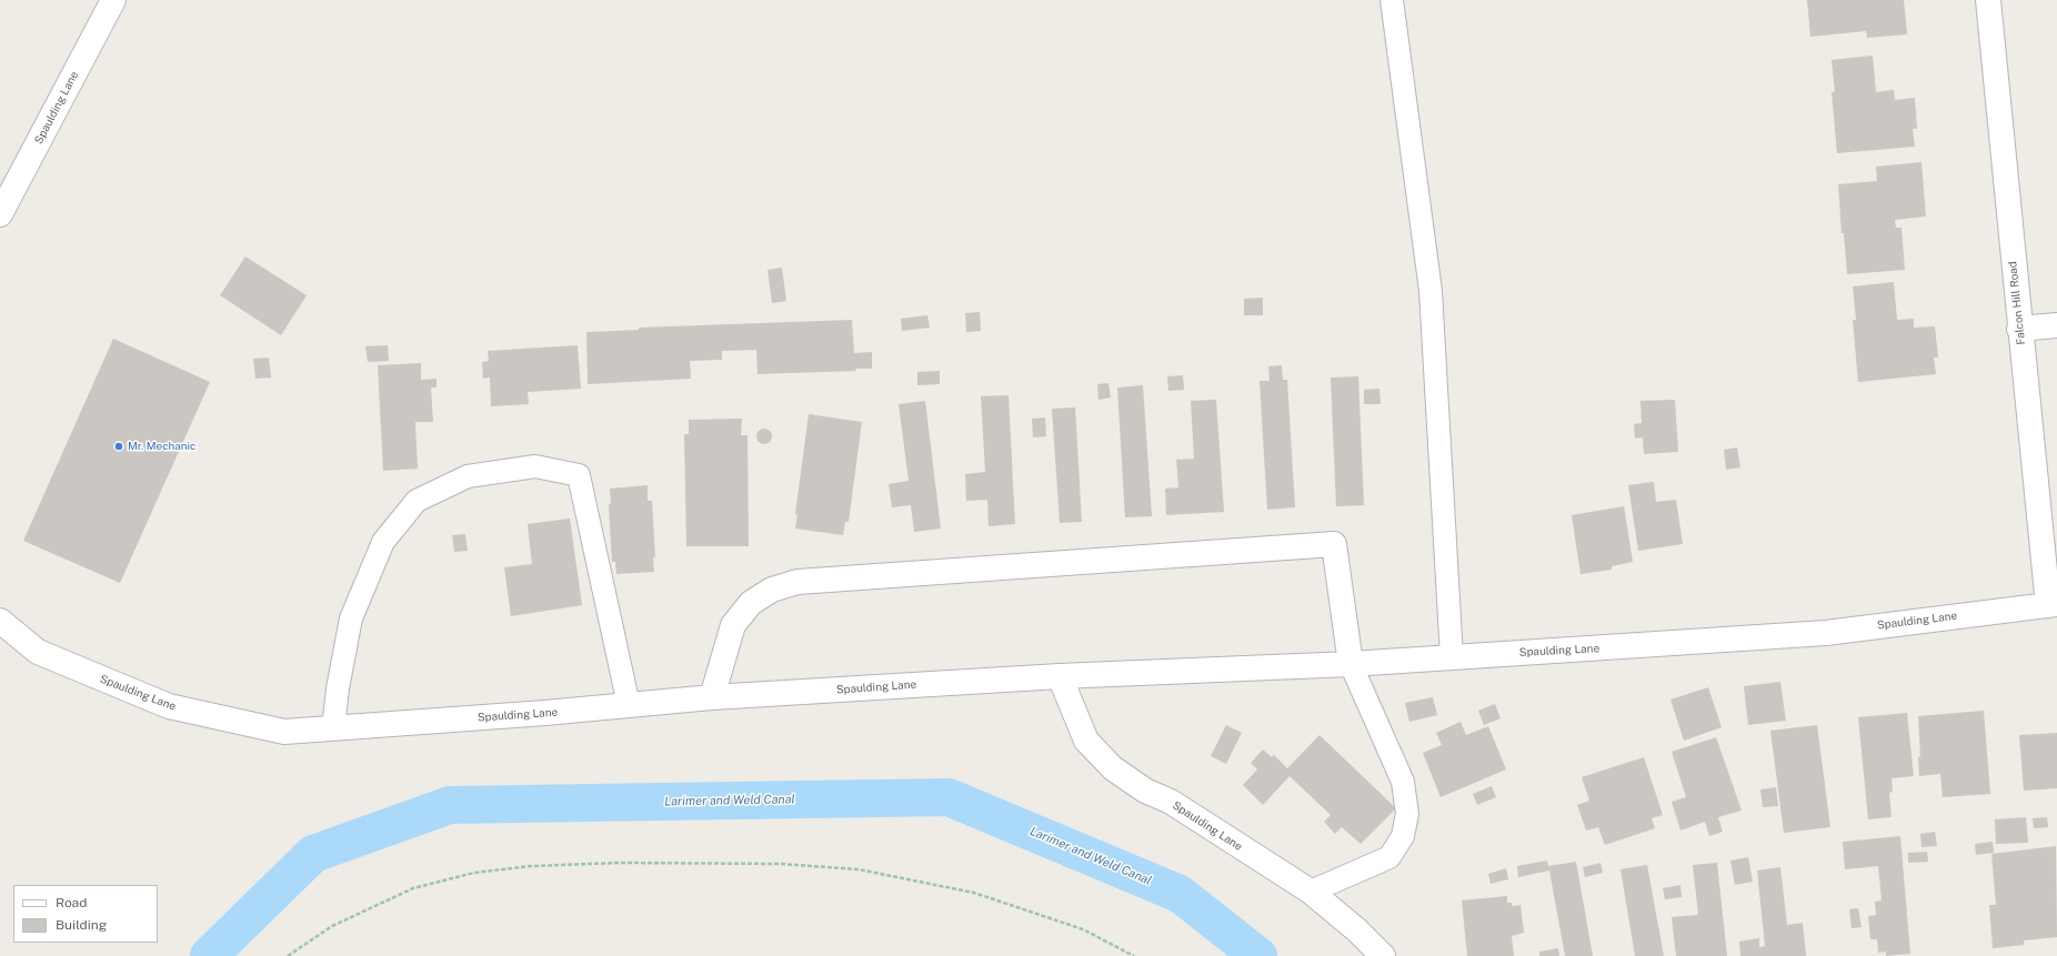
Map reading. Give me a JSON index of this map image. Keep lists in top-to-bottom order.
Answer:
{
  "streets": {
    "street": ["Spaulding Lane", "Falcon Hill Road"]
  },
  "crossings": [
    ["Spaulding Lane", "Falcon Hill Road"]
  ],
  "water": ["Larimer and Weld Canal"],
  "places": ["Mr. Mechanic"],
  "legend": ["Road", "Building"]
}
